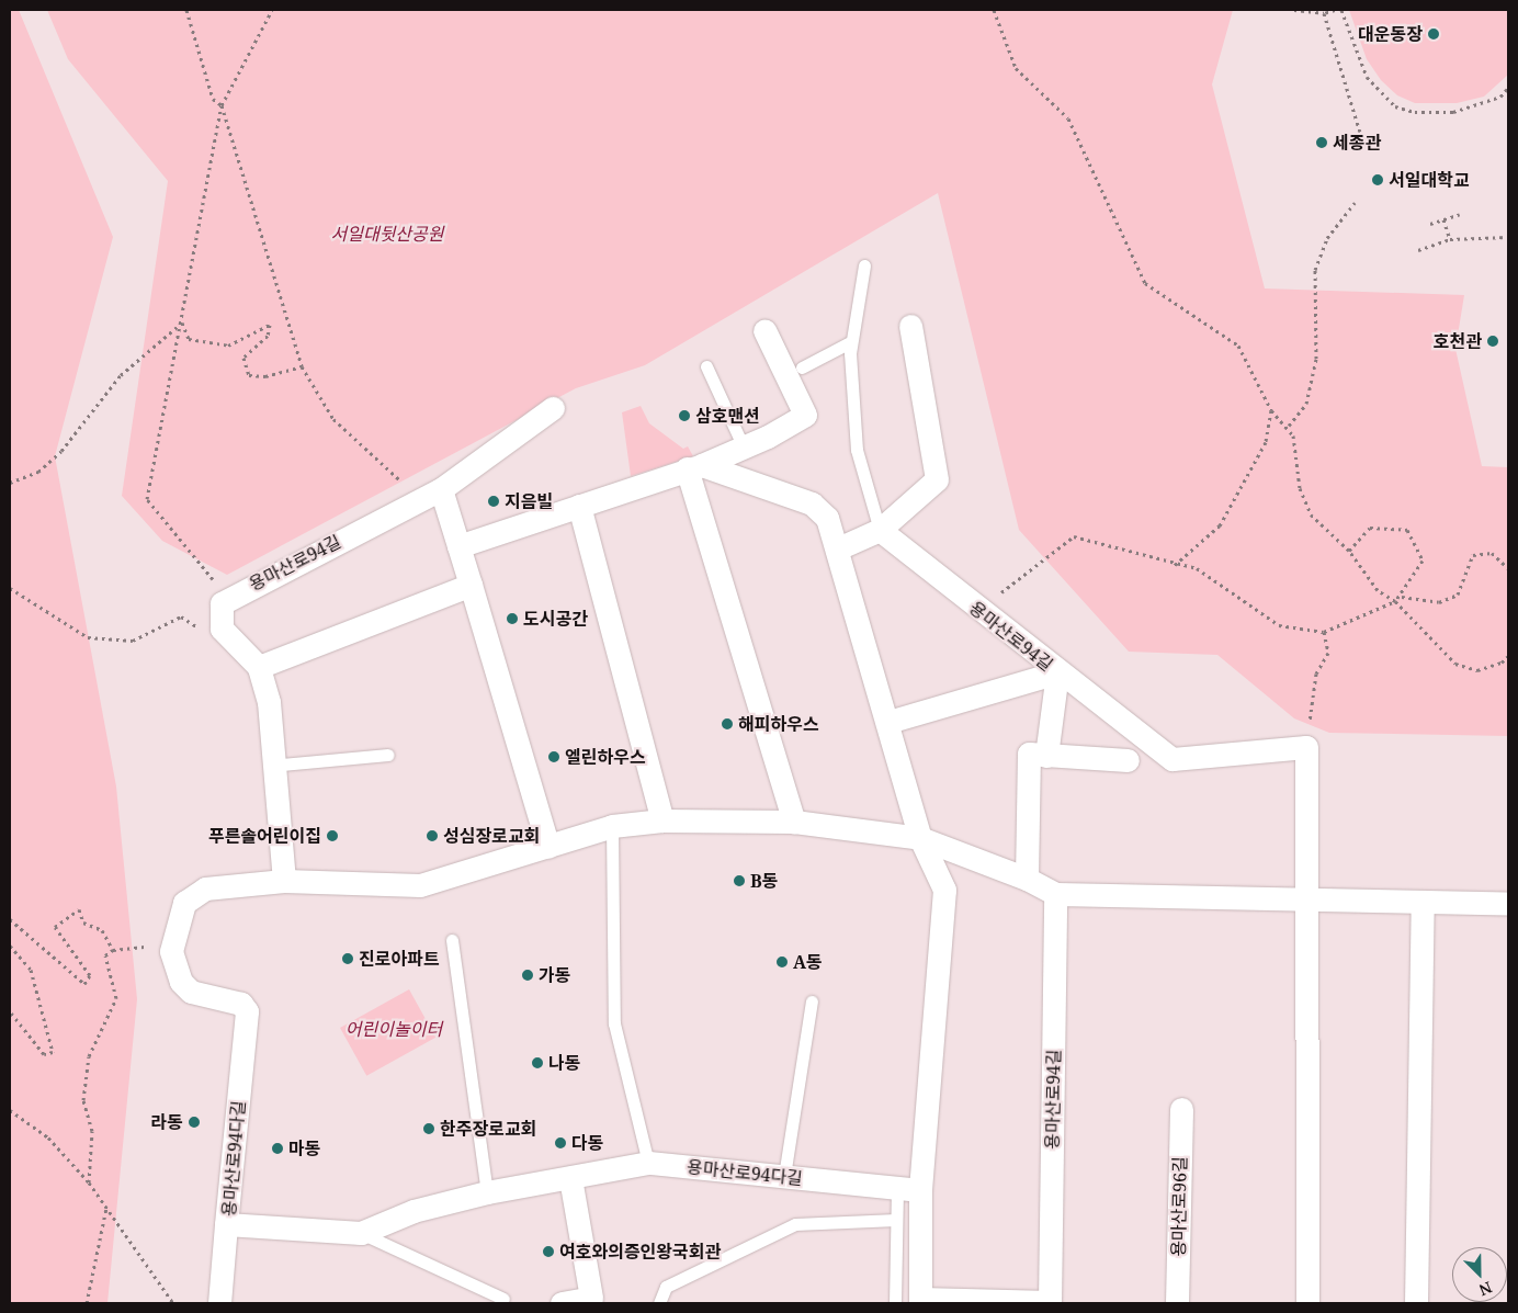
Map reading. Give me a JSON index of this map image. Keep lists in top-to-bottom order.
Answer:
{
  "streets": {
    "street": ["용마산로94길", "용마산로94다길", "용마산로96길"]
  },
  "crossings": [
    ["용마산로94길", "용마산로94다길"]
  ],
  "parks": ["서일대뒷산공원", "어린이놀이터"],
  "places": [
    "대운동장",
    "세종관",
    "서일대학교",
    "호천관",
    "삼호맨션",
    "지음빌",
    "도시공간",
    "해피하우스",
    "엘린하우스",
    "푸른솔어린이집",
    "성심장로교회",
    "B동",
    "진로아파트",
    "A동",
    "가동",
    "나동",
    "라동",
    "한주장로교회",
    "다동",
    "마동",
    "여호와의증인왕국회관"
  ],
  "north": "bottom right"
}
